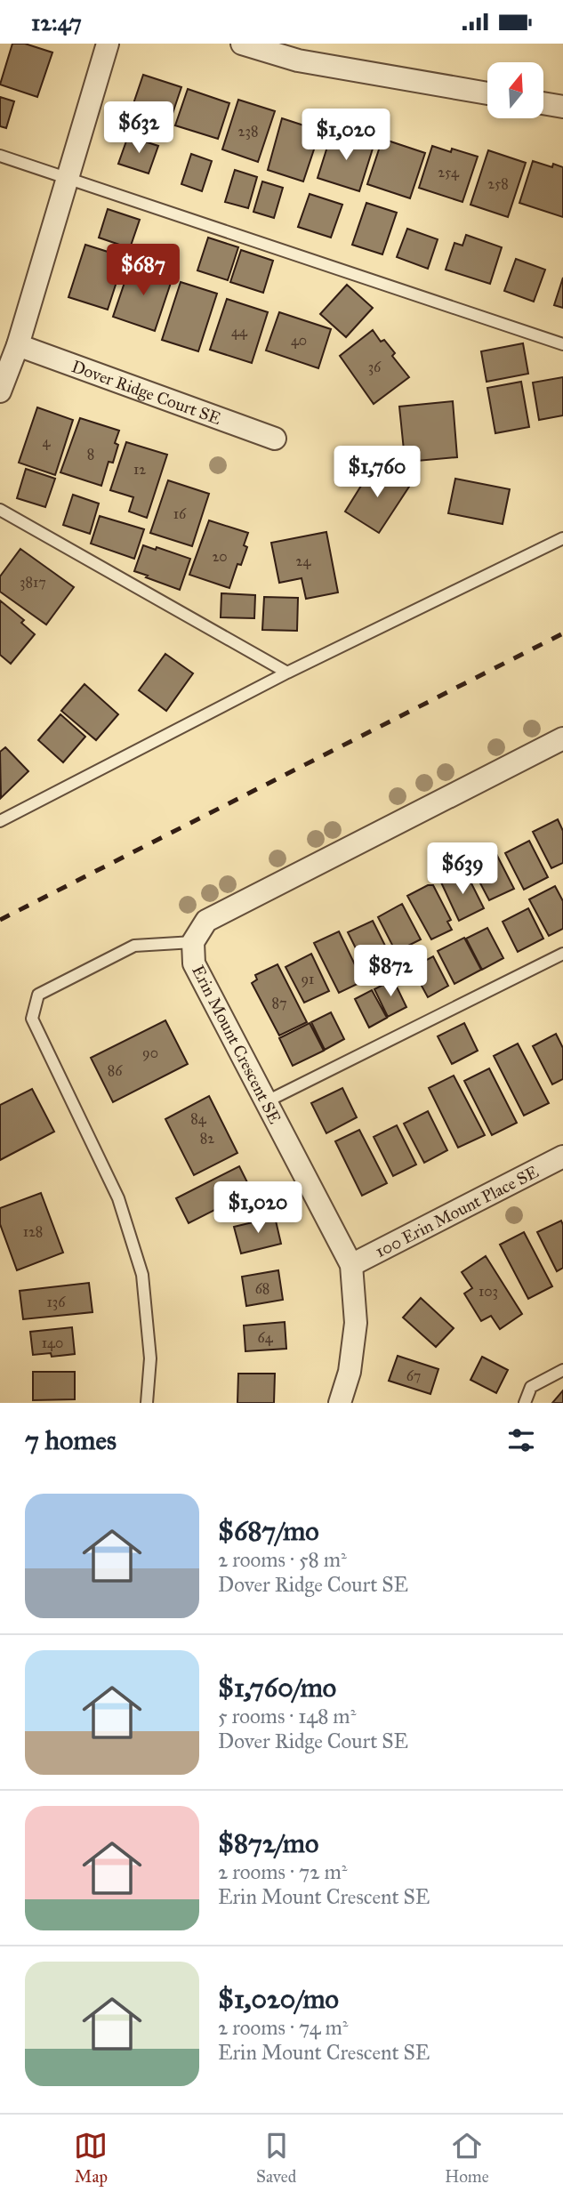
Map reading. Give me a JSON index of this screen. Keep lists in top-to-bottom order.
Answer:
{
  "streets": {
    "street": ["Dover Ridge Court SE", "Erin Mount Crescent SE", "100 Erin Mount Place SE"]
  },
  "crossings": [
    ["Erin Mount Crescent SE", "100 Erin Mount Place SE"]
  ],
  "house_numbers": [
    "238",
    "254",
    "258",
    "44",
    "40",
    "36",
    "4",
    "8",
    "12",
    "16",
    "20",
    "24",
    "3817",
    "91",
    "87",
    "90",
    "86",
    "84",
    "82",
    "128",
    "68",
    "103",
    "136",
    "64",
    "140",
    "67"
  ],
  "north": "top",
  "page": {
    "status": "12:47",
    "price": [
      "$632",
      "$1,020",
      "$687",
      "$1,760",
      "$639",
      "$872",
      "$1,020"
    ],
    "heading": "7 homes",
    "list": [
      {
        "name": "$687/mo",
        "note": "2 rooms · 58 m² · Dover Ridge Court SE"
      },
      {
        "name": "$1,760/mo",
        "note": "5 rooms · 148 m² · Dover Ridge Court SE"
      },
      {
        "name": "$872/mo",
        "note": "2 rooms · 72 m² · Erin Mount Crescent SE"
      },
      {
        "name": "$1,020/mo",
        "note": "2 rooms · 74 m² · Erin Mount Crescent SE"
      }
    ],
    "tabs": ["Map", "Saved", "Home"]
  }
}
